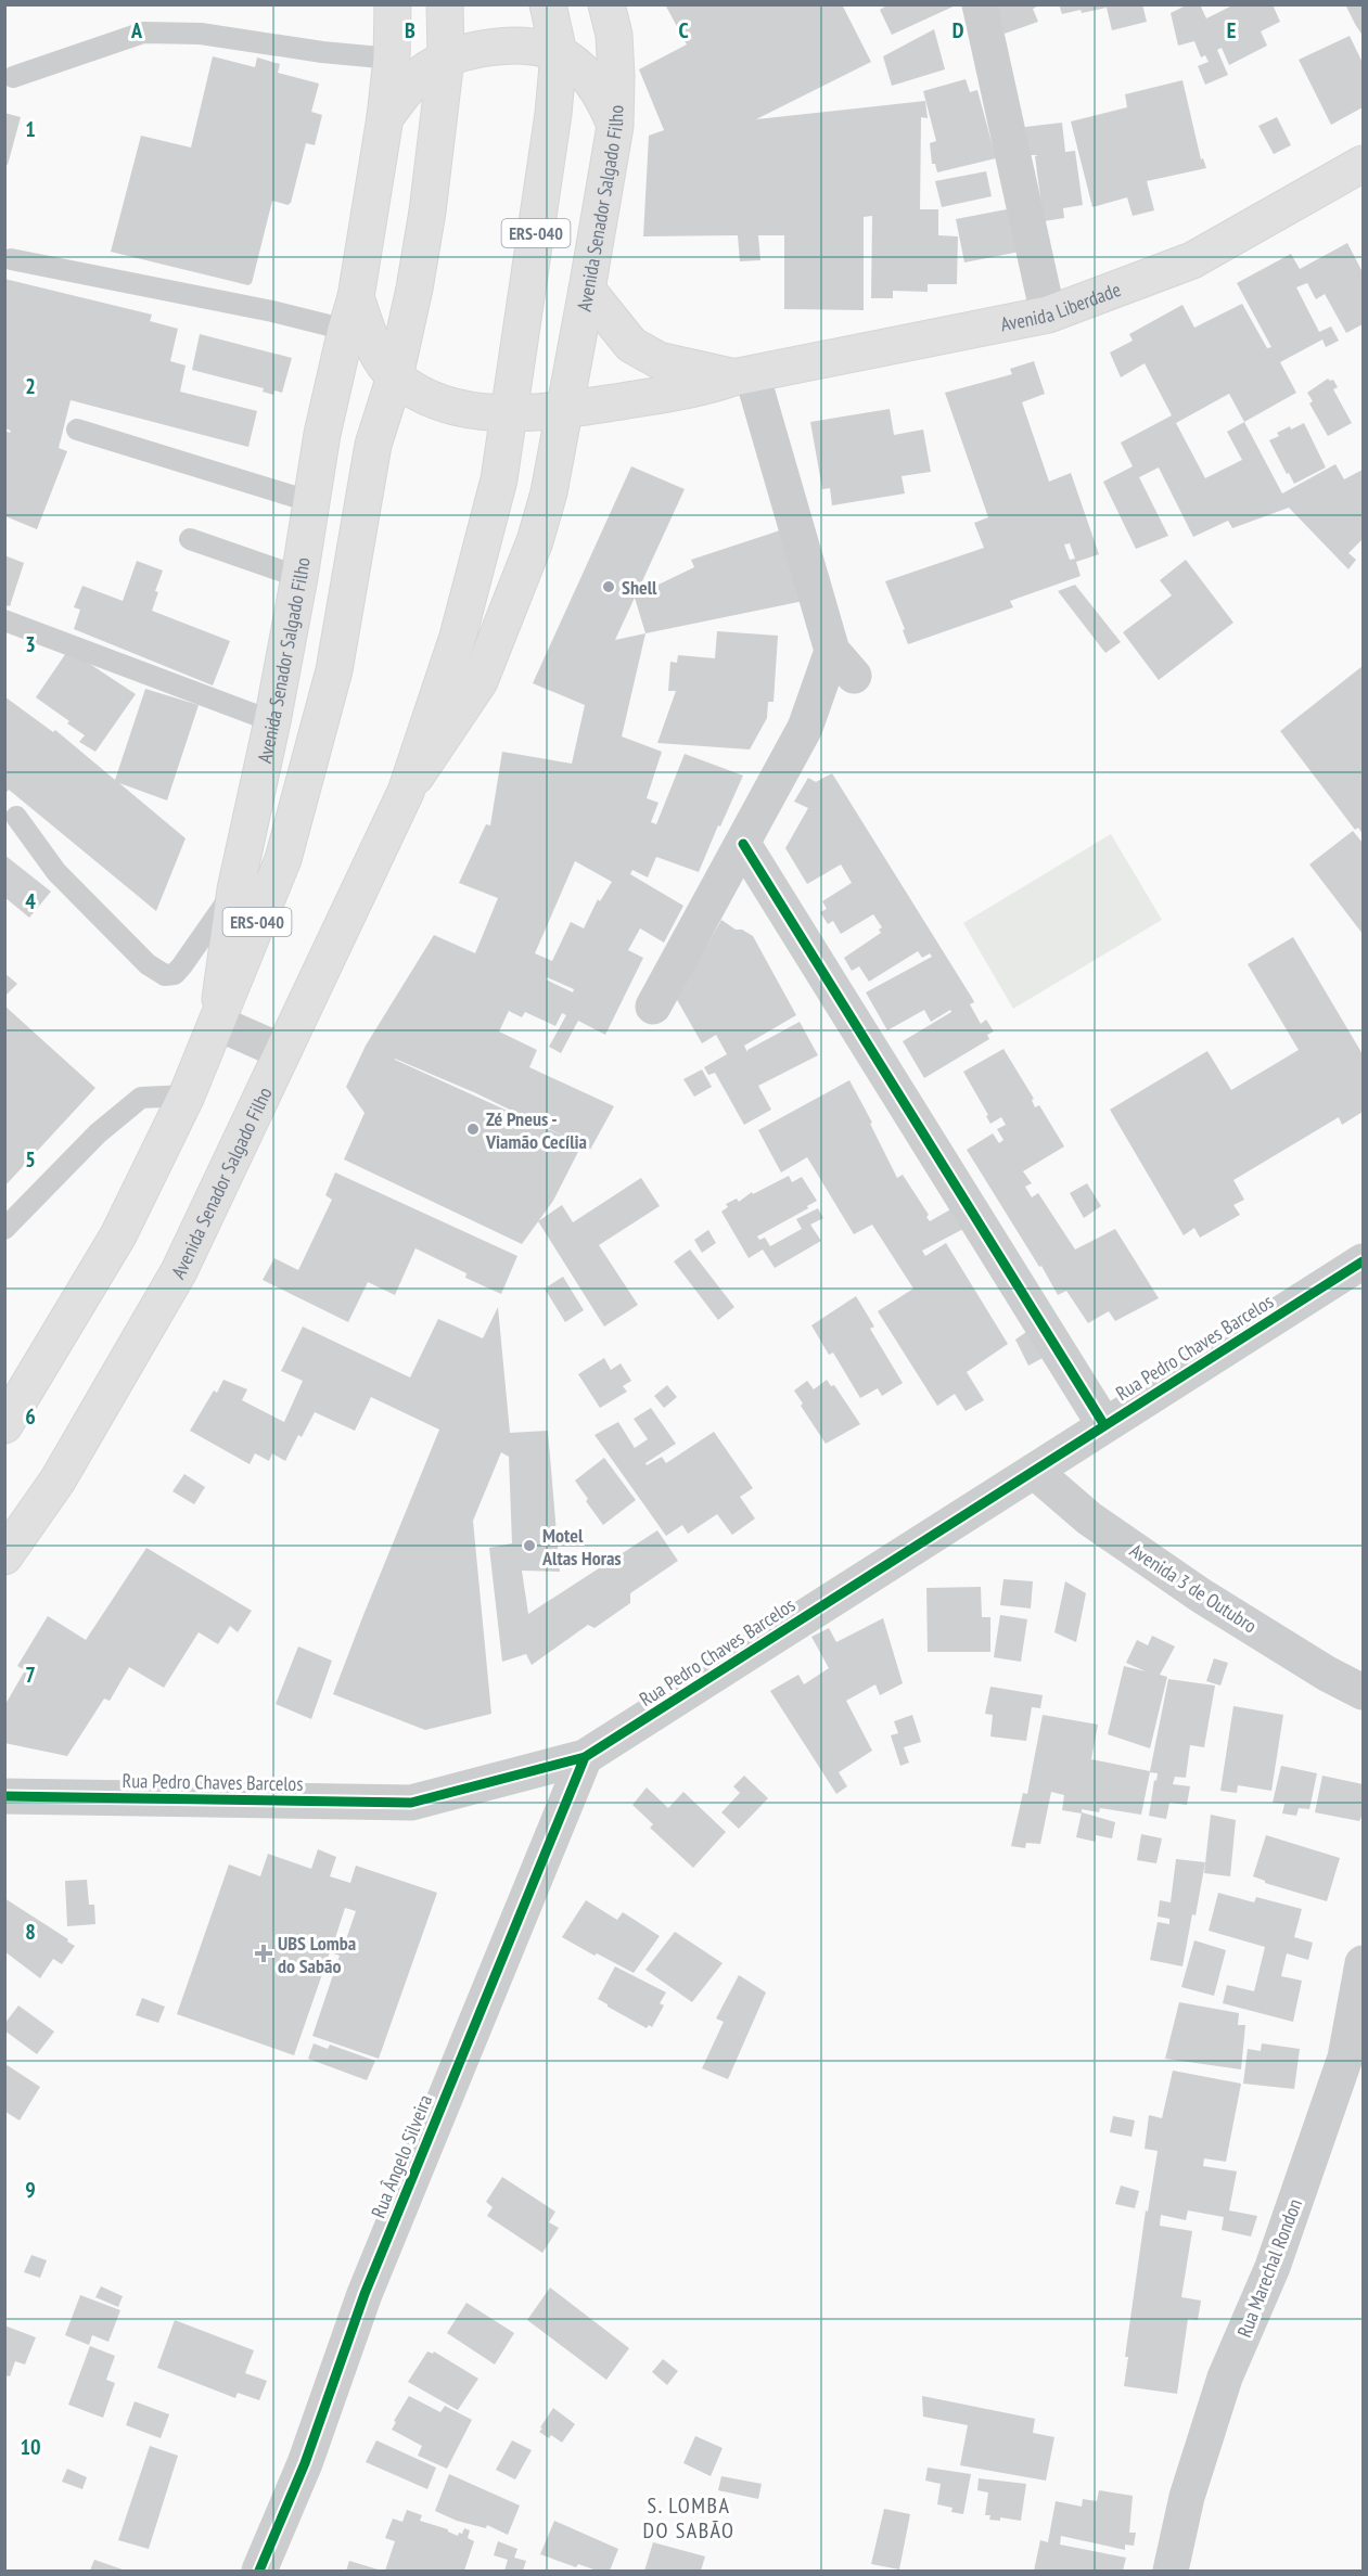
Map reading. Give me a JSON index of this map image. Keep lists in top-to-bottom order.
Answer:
{
  "streets": {
    "main road": ["Avenida Senador Salgado Filho", "ERS-040", "Avenida Liberdade"],
    "street": [
      "Rua Pedro Chaves Barcelos",
      "Avenida 3 de Outubro",
      "Rua Ângelo Silveira",
      "Rua Marechal Rondon"
    ]
  },
  "crossings": [
    ["Avenida Senador Salgado Filho", "Avenida Liberdade"],
    ["Rua Pedro Chaves Barcelos", "Avenida 3 de Outubro"],
    ["Rua Pedro Chaves Barcelos", "Rua Ângelo Silveira"]
  ],
  "districts": ["S. LOMBA DO SABÃO"],
  "places": {
    "other": ["Shell", "Zé Pneus - Viamão Cecília", "Motel Altas Horas"],
    "health": ["UBS Lomba do Sabão"]
  },
  "grid": {
    "columns": [
      "A",
      "B",
      "C",
      "D",
      "E"
    ],
    "rows": [
      "1",
      "2",
      "3",
      "4",
      "5",
      "6",
      "7",
      "8",
      "9",
      "10"
    ]
  }
}
